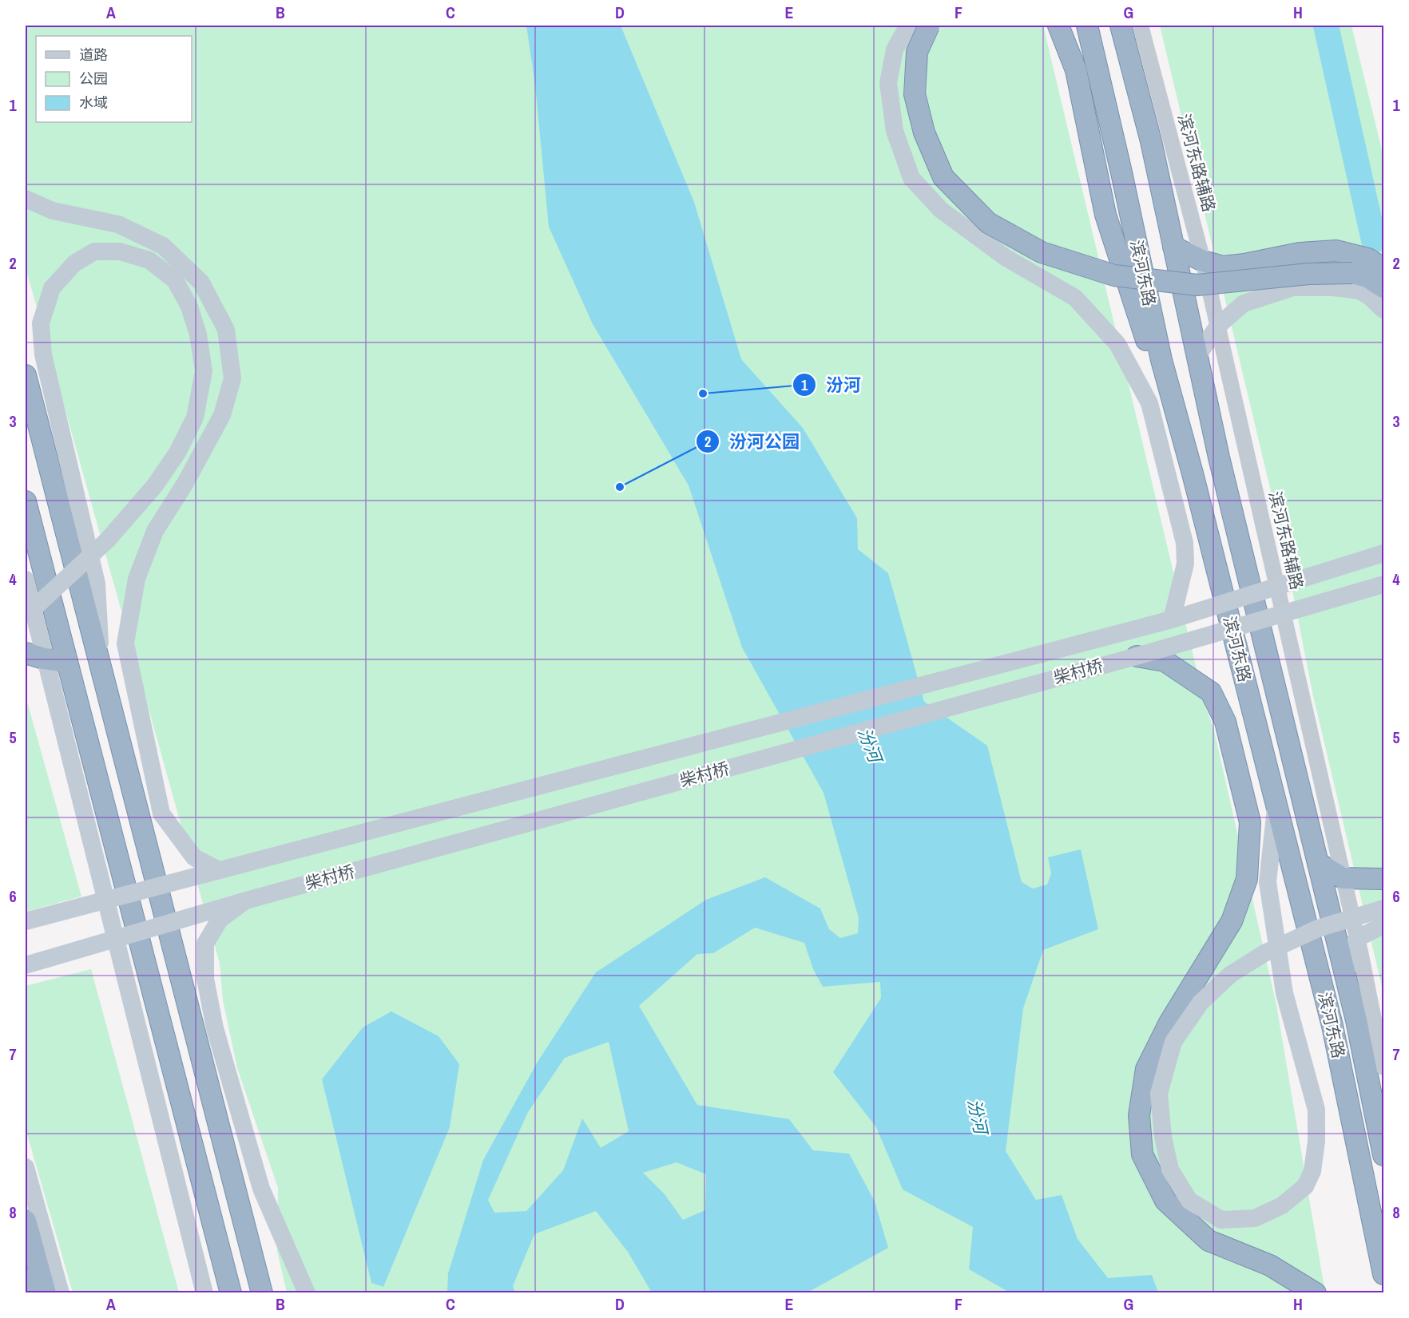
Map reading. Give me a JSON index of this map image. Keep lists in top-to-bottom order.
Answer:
{
  "streets": {
    "highway": ["滨河东路"],
    "main road": ["柴村桥"],
    "street": ["滨河东路辅路"]
  },
  "water": ["汾河"],
  "places": ["汾河", "汾河公园"],
  "legend": ["道路", "公园", "水域"],
  "grid": {
    "columns": [
      "A",
      "B",
      "C",
      "D",
      "E",
      "F",
      "G",
      "H"
    ],
    "rows": [
      "1",
      "2",
      "3",
      "4",
      "5",
      "6",
      "7",
      "8"
    ]
  }
}
